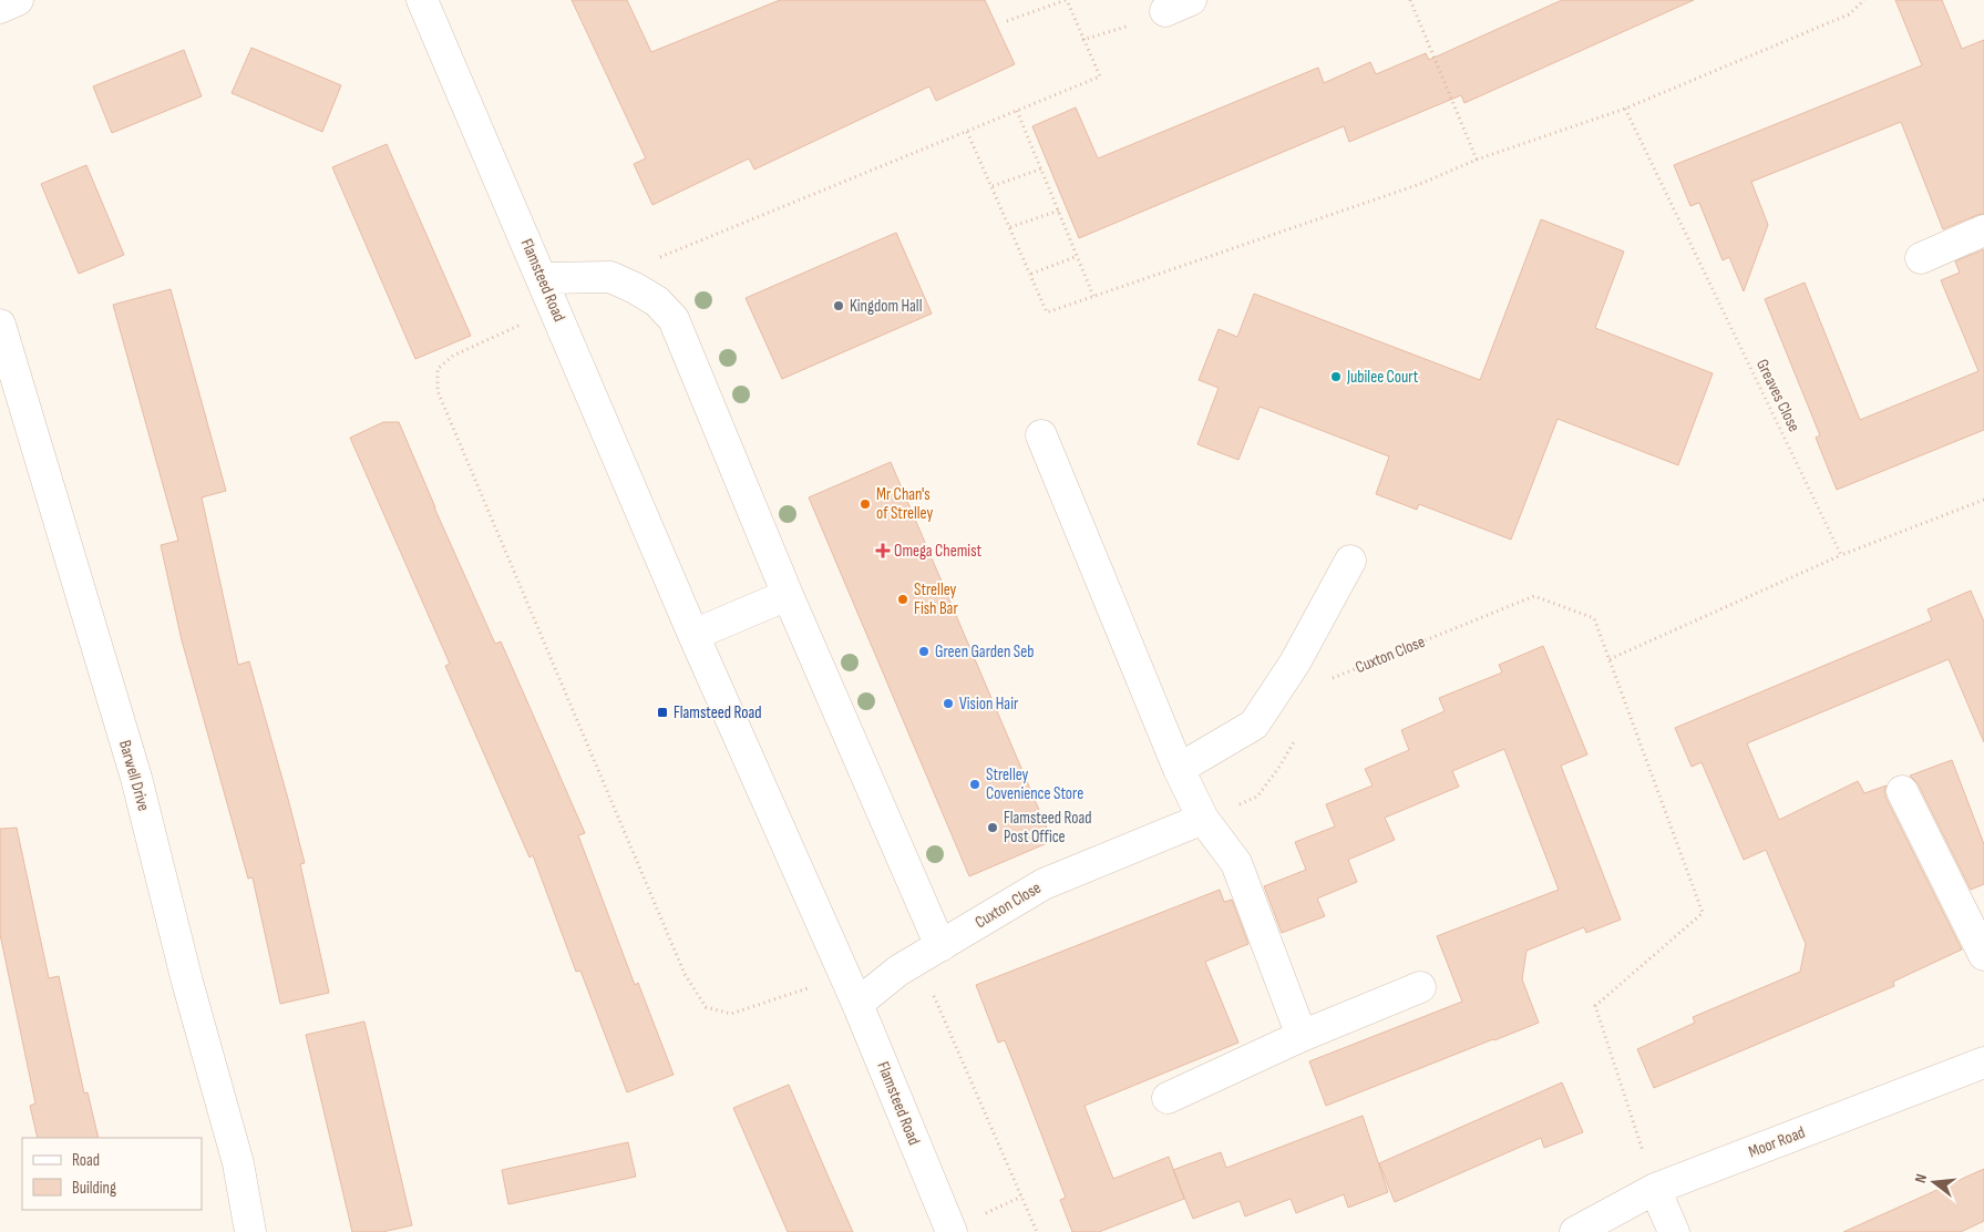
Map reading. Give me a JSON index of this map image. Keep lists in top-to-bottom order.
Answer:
{
  "streets": {
    "street": [
      "Flamsteed Road",
      "Cuxton Close",
      "Barwell Drive",
      "Moor Road"
    ],
    "path": ["Greaves Close"]
  },
  "crossings": [
    ["Flamsteed Road", "Cuxton Close"],
    ["Cuxton Close", "Moor Road"]
  ],
  "places": {
    "other": [
      "Kingdom Hall",
      "Jubilee Court",
      "Mr Chan's of Strelley",
      "Strelley Fish Bar",
      "Green Garden Seb",
      "Vision Hair",
      "Strelley Covenience Store",
      "Flamsteed Road Post Office"
    ],
    "health": ["Omega Chemist"],
    "transit": ["Flamsteed Road"]
  },
  "legend": ["Road", "Building"],
  "north": "left"
}
